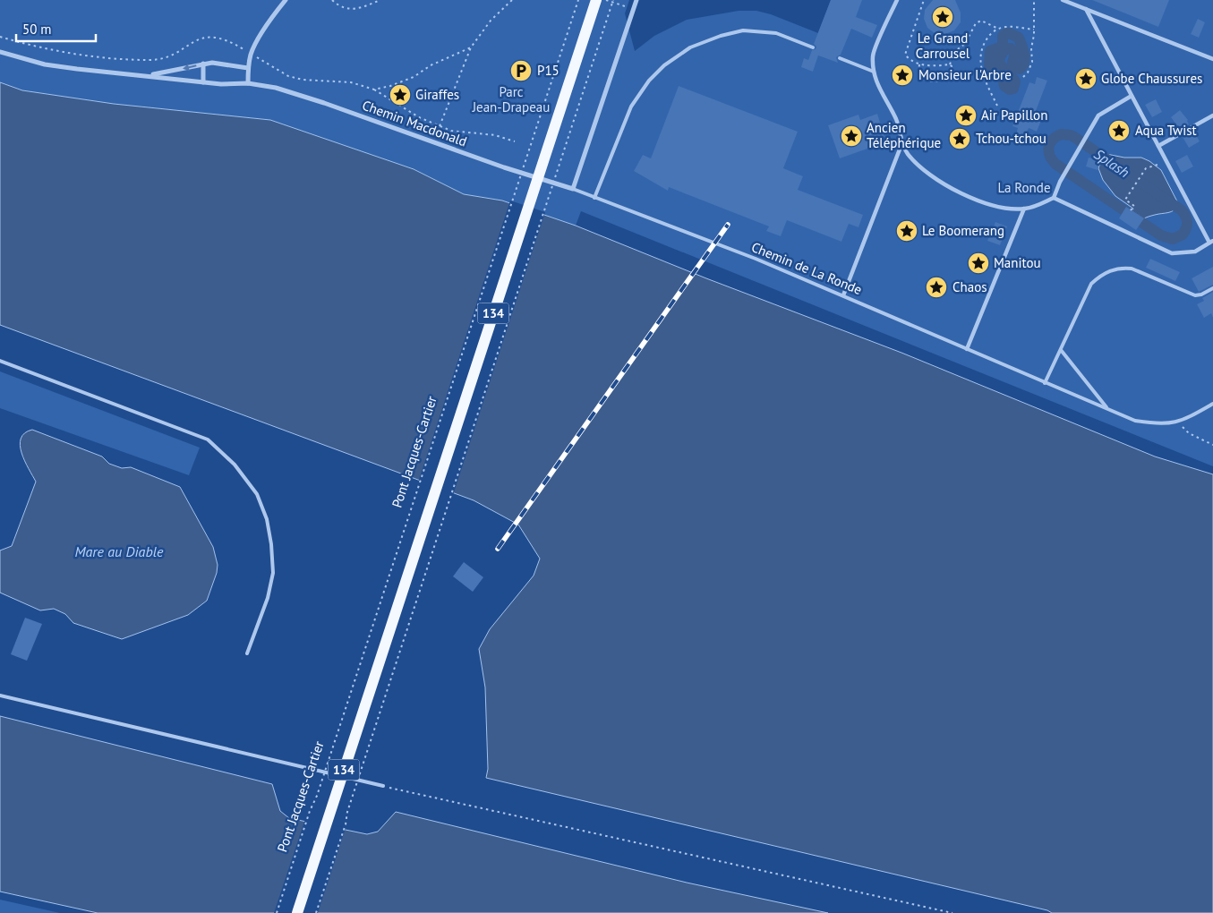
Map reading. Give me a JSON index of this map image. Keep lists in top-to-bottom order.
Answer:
{
  "streets": {
    "main road": ["134"],
    "street": ["Chemin Macdonald"],
    "lane": ["Chemin de La Ronde"],
    "path": ["Pont Jacques-Cartier"]
  },
  "crossings": [
    ["Chemin Macdonald", "Chemin de La Ronde"]
  ],
  "water": ["Splash", "Mare au Diable"],
  "parks": ["Parc Jean-Drapeau", "La Ronde"],
  "places": {
    "place": [
      "Le Grand Carrousel",
      "Monsieur l'Arbre",
      "Globe Chaussures",
      "Giraffes",
      "Air Papillon",
      "Aqua Twist",
      "Ancien Téléphérique",
      "Tchou-tchou",
      "Le Boomerang",
      "Manitou",
      "Chaos"
    ],
    "parking": ["P15"]
  },
  "scale_bar": "50 m"
}
